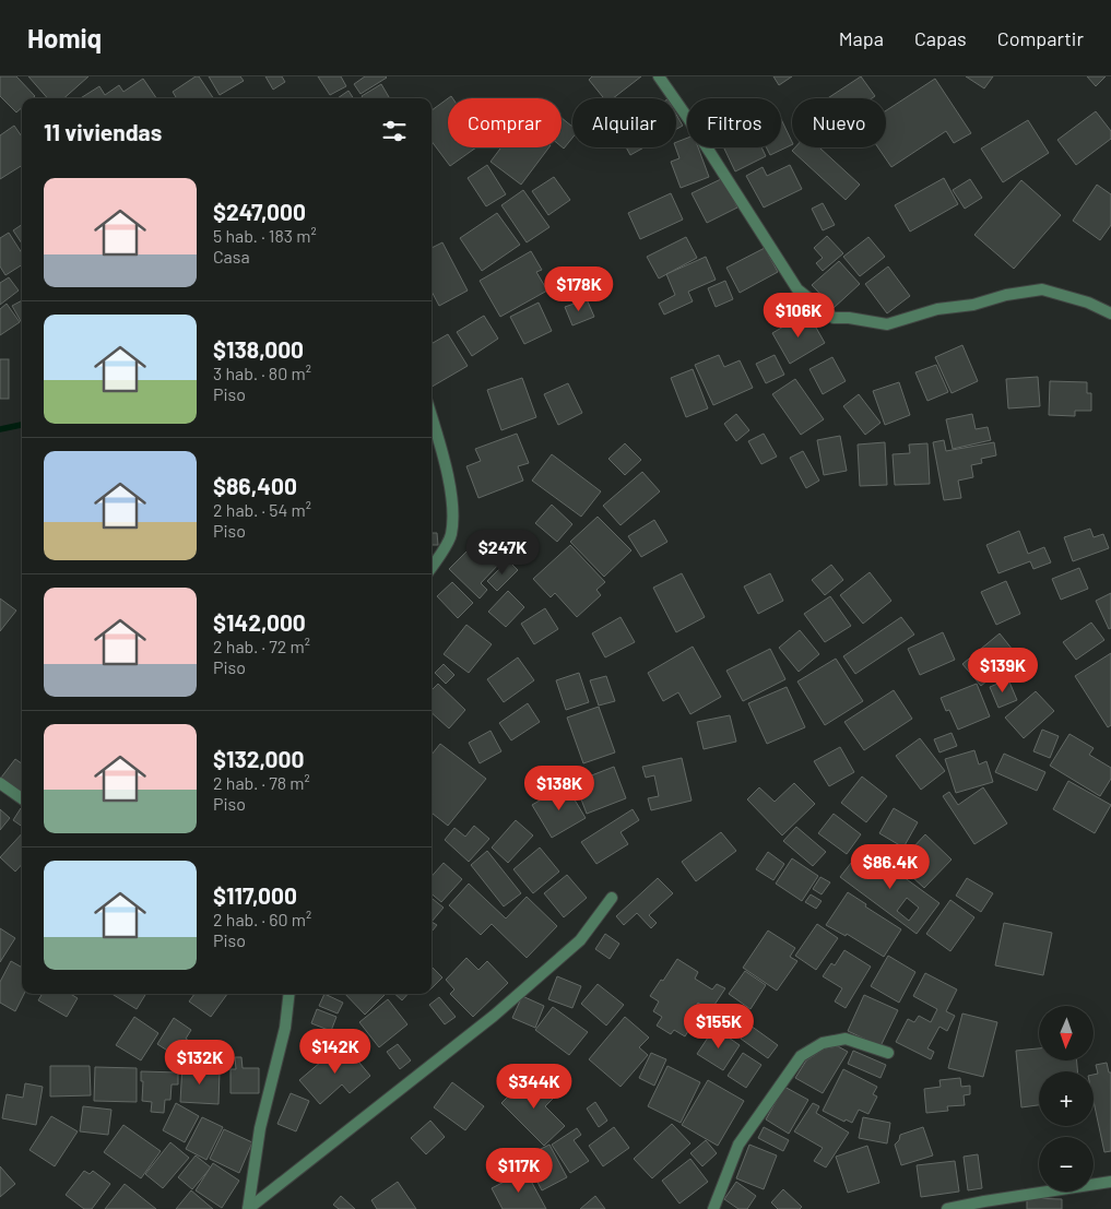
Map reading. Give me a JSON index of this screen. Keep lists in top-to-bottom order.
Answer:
{
  "north": "bottom",
  "page": {
    "header": "Homiq",
    "nav": ["Mapa", "Capas", "Compartir"],
    "chip": [
      "Comprar",
      "Alquilar",
      "Filtros",
      "Nuevo"
    ],
    "heading": "11 viviendas",
    "list": [
      {
        "name": "$247,000",
        "note": "5 hab. · 183 m² · Casa"
      },
      {
        "name": "$138,000",
        "note": "3 hab. · 80 m² · Piso"
      },
      {
        "name": "$86,400",
        "note": "2 hab. · 54 m² · Piso"
      },
      {
        "name": "$142,000",
        "note": "2 hab. · 72 m² · Piso"
      },
      {
        "name": "$132,000",
        "note": "2 hab. · 78 m² · Piso"
      },
      {
        "name": "$117,000",
        "note": "2 hab. · 60 m² · Piso"
      }
    ],
    "price": [
      "$178K",
      "$106K",
      "$247K",
      "$139K",
      "$138K",
      "$86.4K",
      "$155K",
      "$142K",
      "$132K",
      "$344K",
      "$117K"
    ],
    "map_buttons": ["+", "−"]
  }
}
